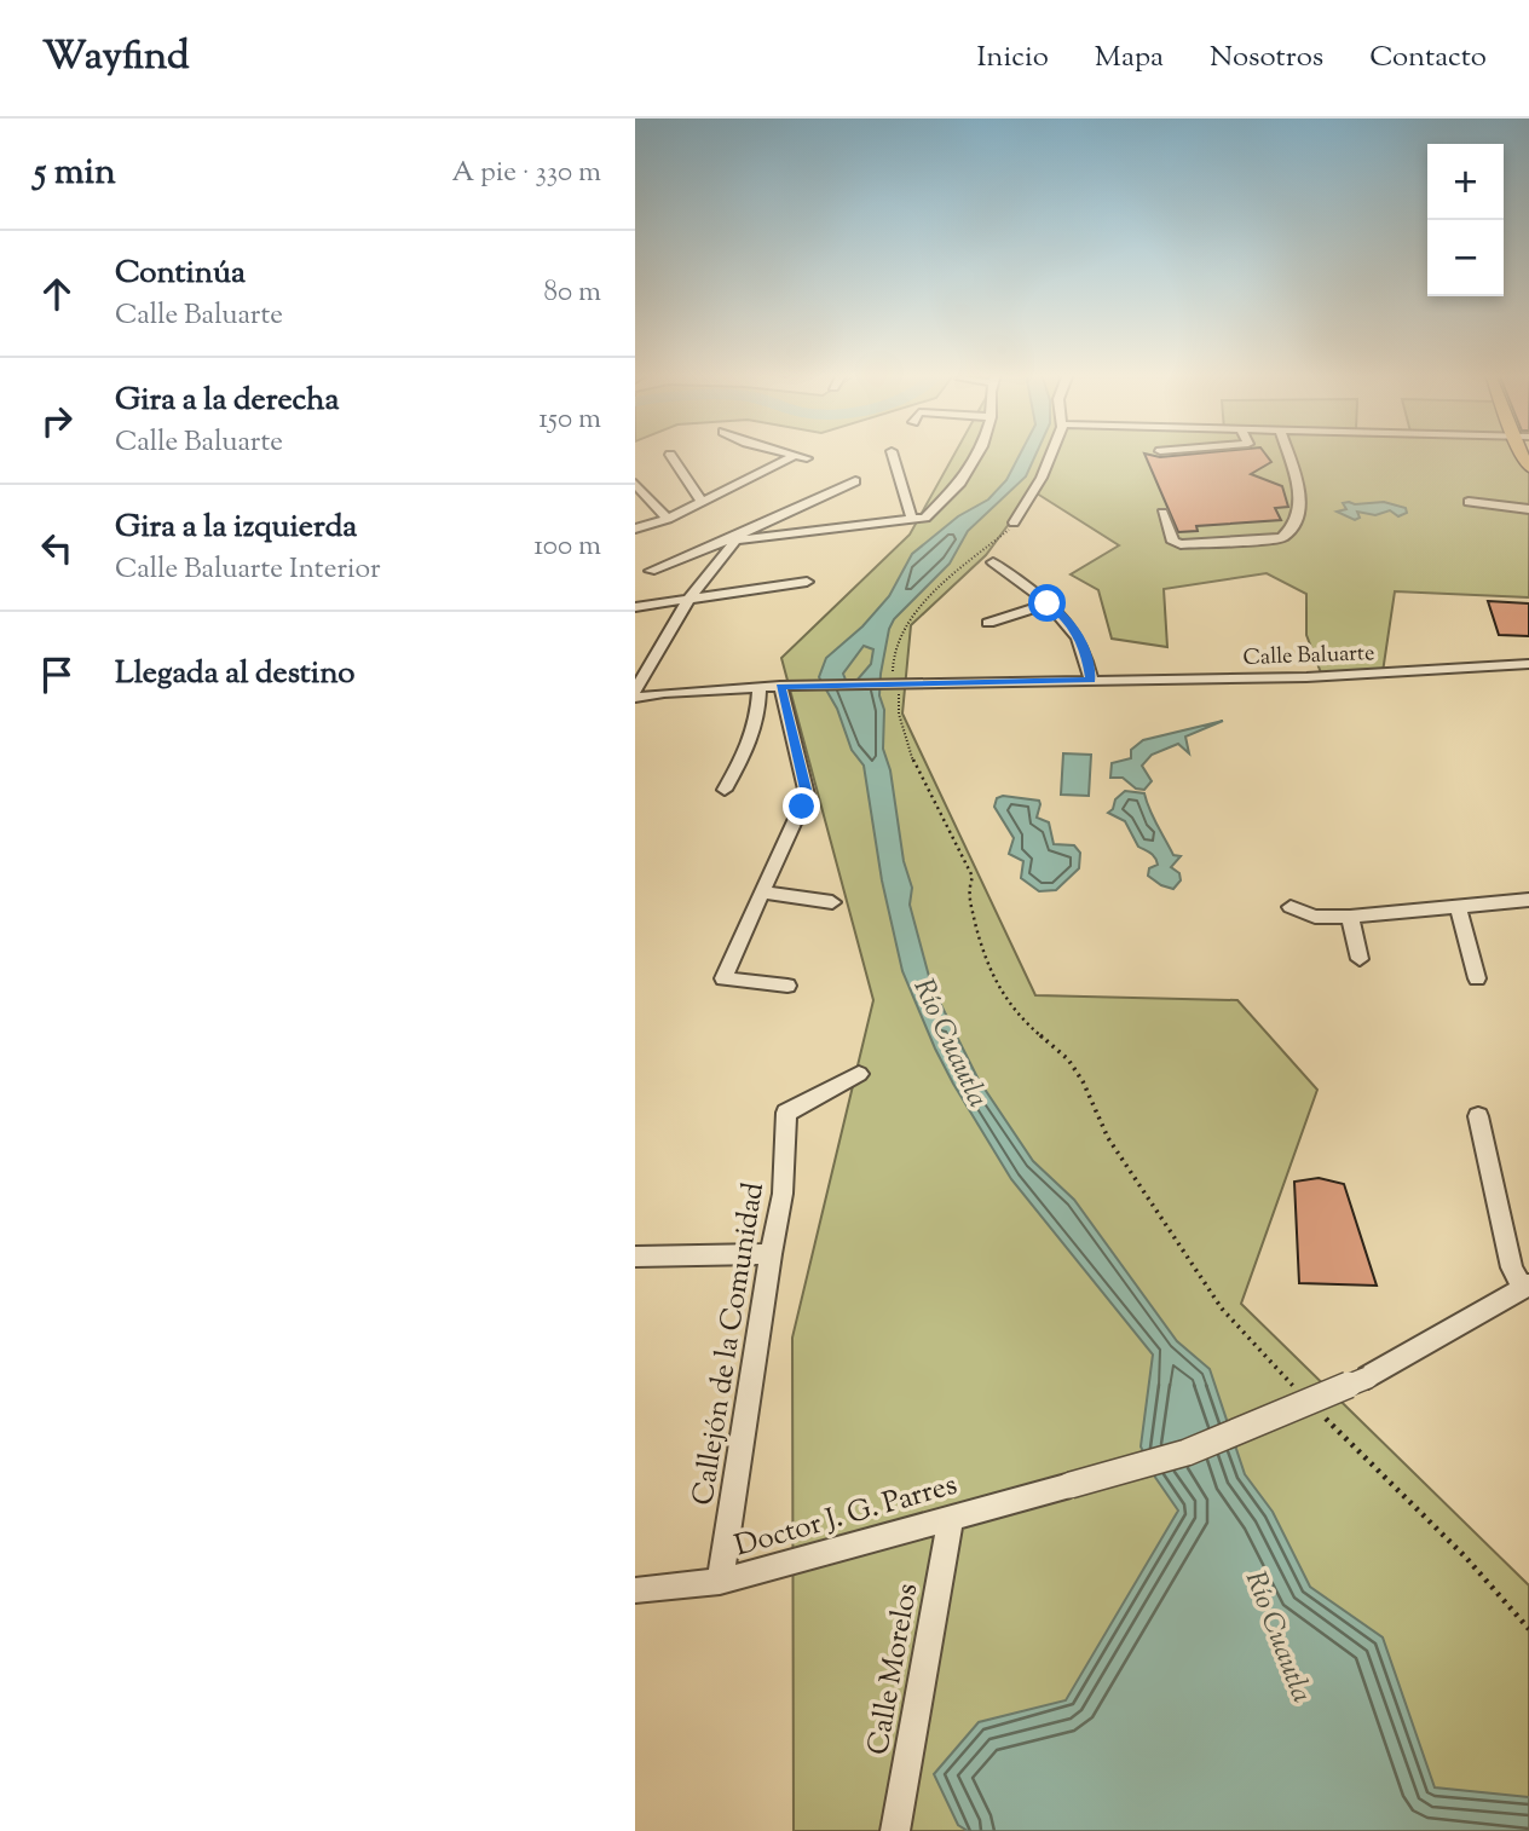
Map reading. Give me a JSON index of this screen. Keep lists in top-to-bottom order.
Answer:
{
  "streets": {
    "street": [
      "Calle Baluarte",
      "Callejón de la Comunidad",
      "Doctor J. G. Parres",
      "Calle Morelos"
    ]
  },
  "crossings": [
    ["Callejón de la Comunidad", "Doctor J. G. Parres"],
    ["Doctor J. G. Parres", "Calle Morelos"]
  ],
  "water": ["Río Cuautla"],
  "page": {
    "header": "Wayfind",
    "nav": [
      "Inicio",
      "Mapa",
      "Nosotros",
      "Contacto"
    ],
    "heading": ["5 min", "A pie · 330 m"],
    "map_buttons": ["+", "−"],
    "list": [
      ["Continúa", "Calle Baluarte", "80 m"],
      ["Gira a la derecha", "Calle Baluarte", "150 m"],
      ["Gira a la izquierda", "Calle Baluarte Interior", "100 m"],
      "Llegada al destino"
    ]
  }
}
